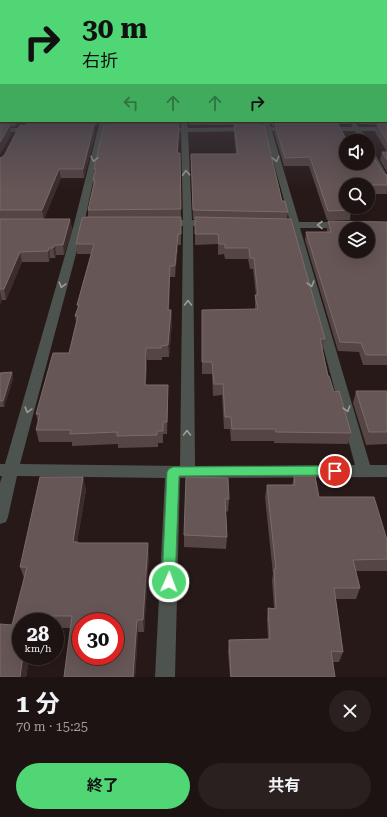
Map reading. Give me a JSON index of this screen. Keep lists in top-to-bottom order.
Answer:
{
  "page": {
    "turn": ["30 m", "右折"],
    "speed": "28 km/h",
    "limit": "30",
    "heading": ["1 分", "70 m · 15:25"],
    "buttons": ["終了", "共有"]
  }
}
